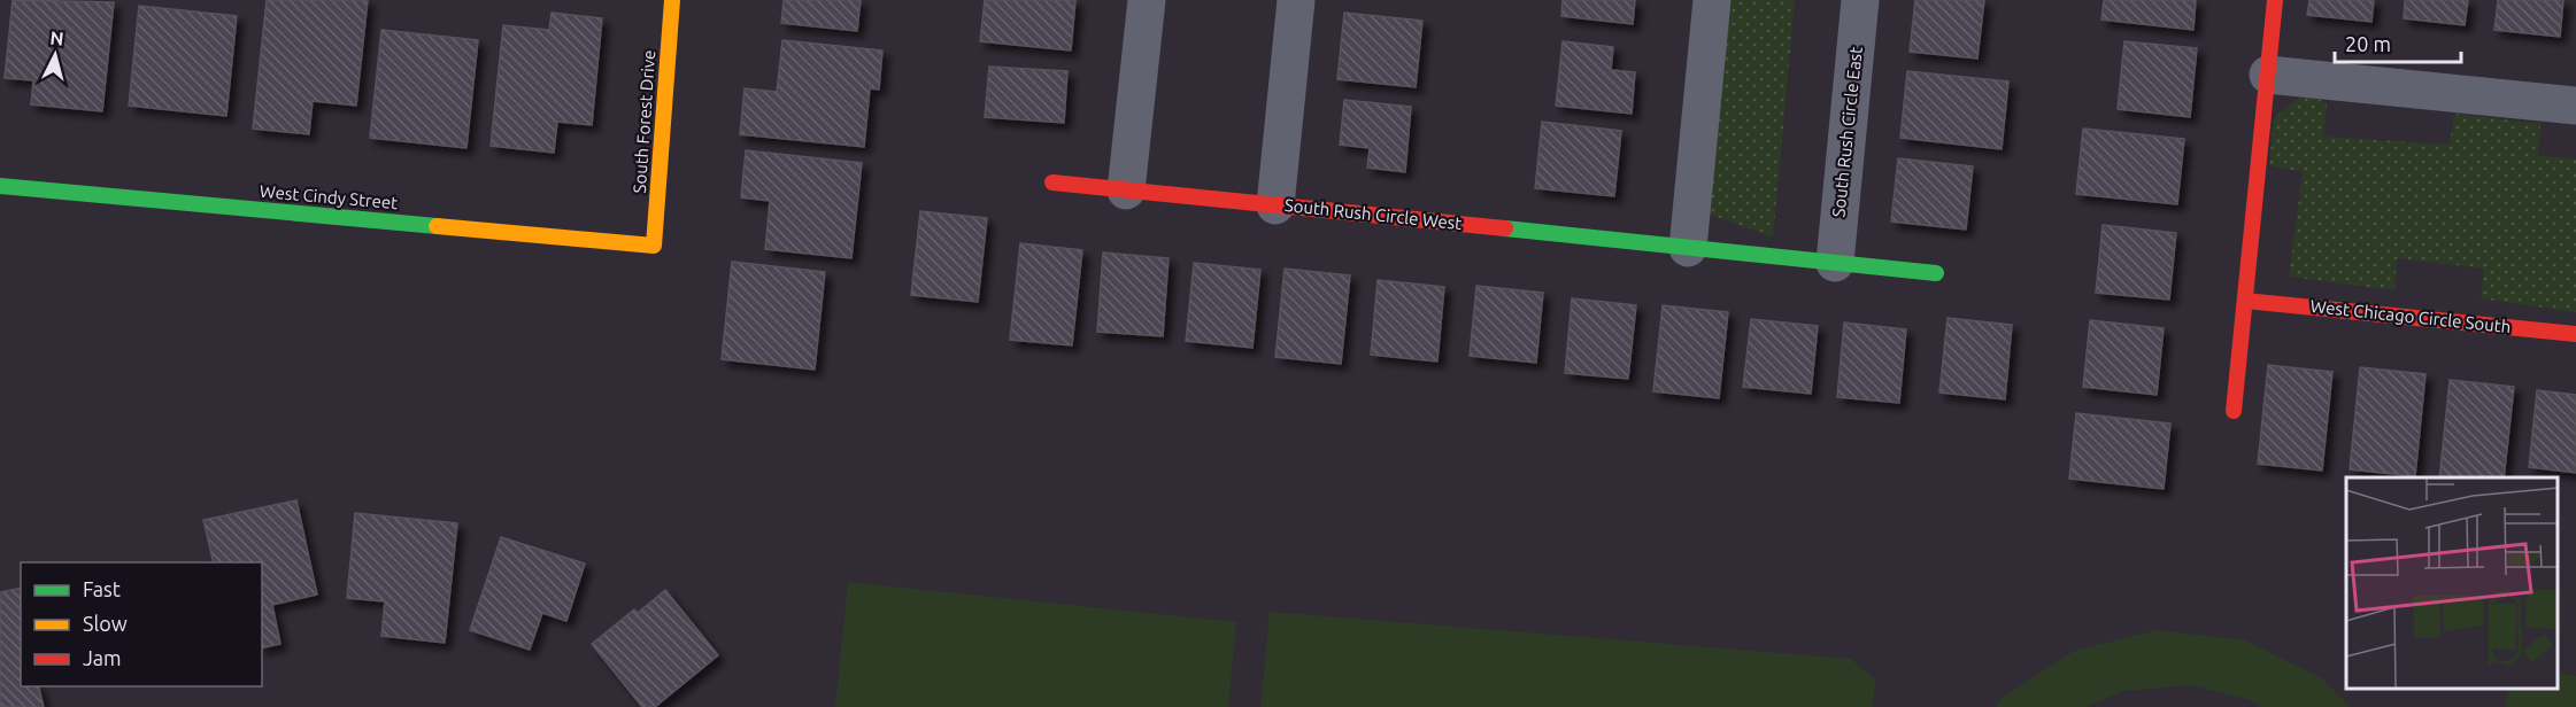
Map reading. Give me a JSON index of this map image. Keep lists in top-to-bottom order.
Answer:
{
  "streets": {
    "street": [
      "South Forest Drive",
      "South Rush Circle East",
      "West Cindy Street",
      "South Rush Circle West",
      "West Chicago Circle South"
    ]
  },
  "crossings": [
    ["South Forest Drive", "West Cindy Street"]
  ],
  "legend": ["Fast", "Slow", "Jam"],
  "scale_bar": "20 m",
  "north": "top"
}
